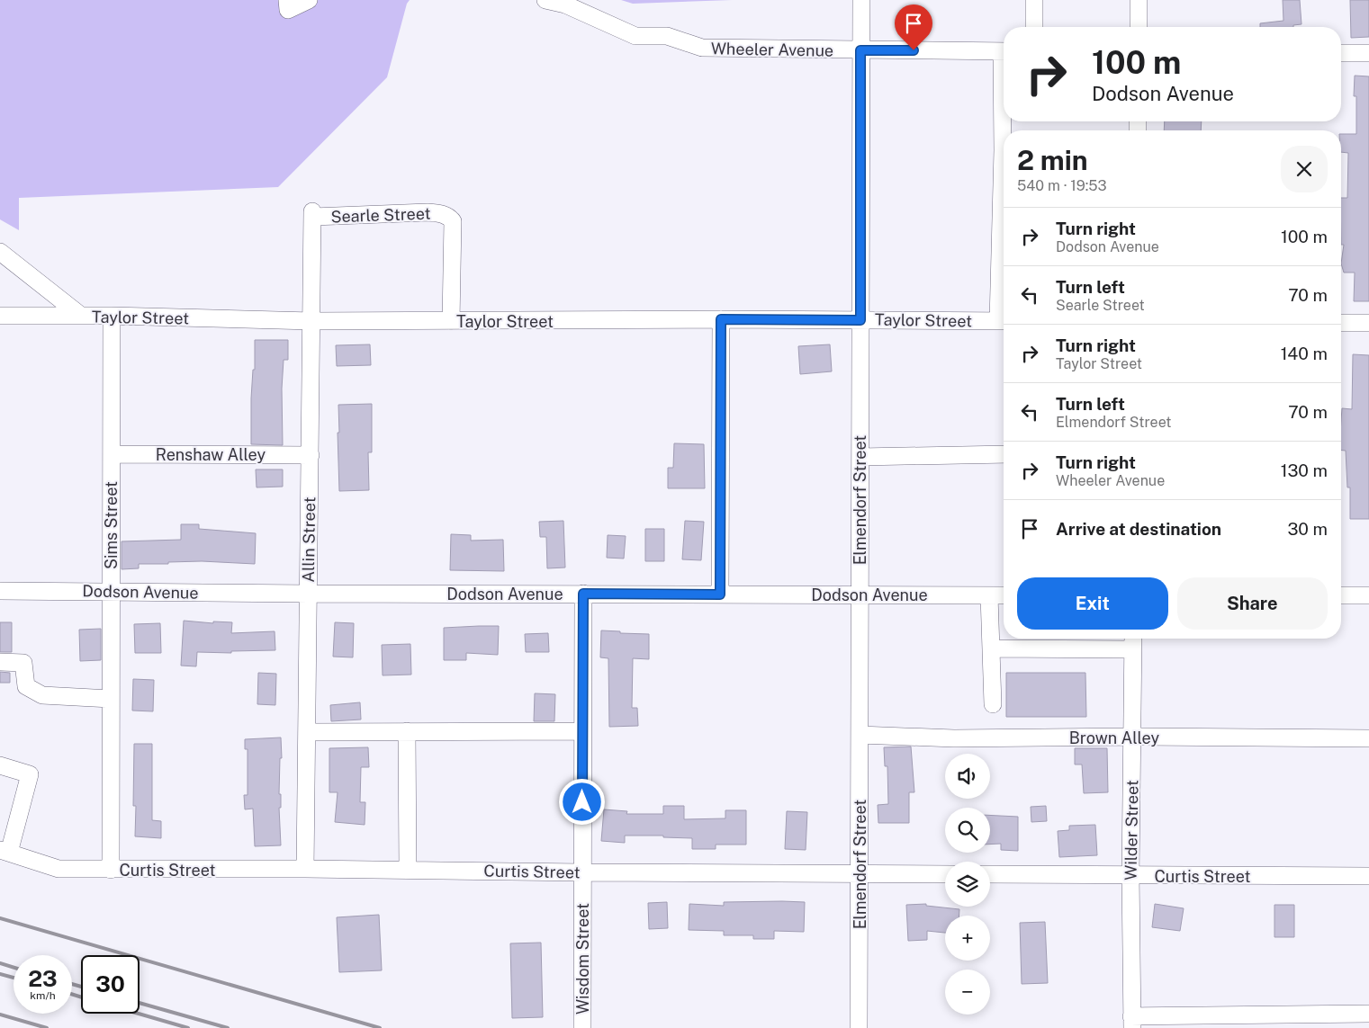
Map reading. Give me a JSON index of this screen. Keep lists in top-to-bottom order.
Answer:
{
  "streets": {
    "street": [
      "Wheeler Avenue",
      "Searle Street",
      "Taylor Street",
      "Renshaw Alley",
      "Elmendorf Street",
      "Sims Street",
      "Allin Street",
      "Dodson Avenue",
      "Brown Alley",
      "Wilder Street",
      "Curtis Street",
      "Wisdom Street"
    ]
  },
  "crossings": [
    ["Wheeler Avenue", "Elmendorf Street"],
    ["Searle Street", "Taylor Street"],
    ["Searle Street", "Allin Street"],
    ["Taylor Street", "Elmendorf Street"],
    ["Taylor Street", "Sims Street"],
    ["Taylor Street", "Allin Street"],
    ["Renshaw Alley", "Sims Street"],
    ["Renshaw Alley", "Allin Street"],
    ["Elmendorf Street", "Dodson Avenue"],
    ["Elmendorf Street", "Brown Alley"],
    ["Elmendorf Street", "Curtis Street"],
    ["Sims Street", "Dodson Avenue"],
    ["Sims Street", "Curtis Street"],
    ["Allin Street", "Dodson Avenue"],
    ["Allin Street", "Curtis Street"],
    ["Dodson Avenue", "Wisdom Street"],
    ["Brown Alley", "Wilder Street"],
    ["Wilder Street", "Curtis Street"],
    ["Curtis Street", "Wisdom Street"]
  ],
  "page": {
    "turn": ["100 m", "Dodson Avenue"],
    "heading": ["2 min", "540 m · 19:53"],
    "list": [
      {
        "name": "Turn right",
        "note": "Dodson Avenue",
        "value": "100 m"
      },
      {
        "name": "Turn left",
        "note": "Searle Street",
        "value": "70 m"
      },
      {
        "name": "Turn right",
        "note": "Taylor Street",
        "value": "140 m"
      },
      {
        "name": "Turn left",
        "note": "Elmendorf Street",
        "value": "70 m"
      },
      {
        "name": "Turn right",
        "note": "Wheeler Avenue",
        "value": "130 m"
      },
      {
        "name": "Arrive at destination",
        "value": "30 m"
      }
    ],
    "buttons": ["Exit", "Share"],
    "map_buttons": ["+", "−"],
    "speed": "23 km/h",
    "limit": "30"
  }
}
